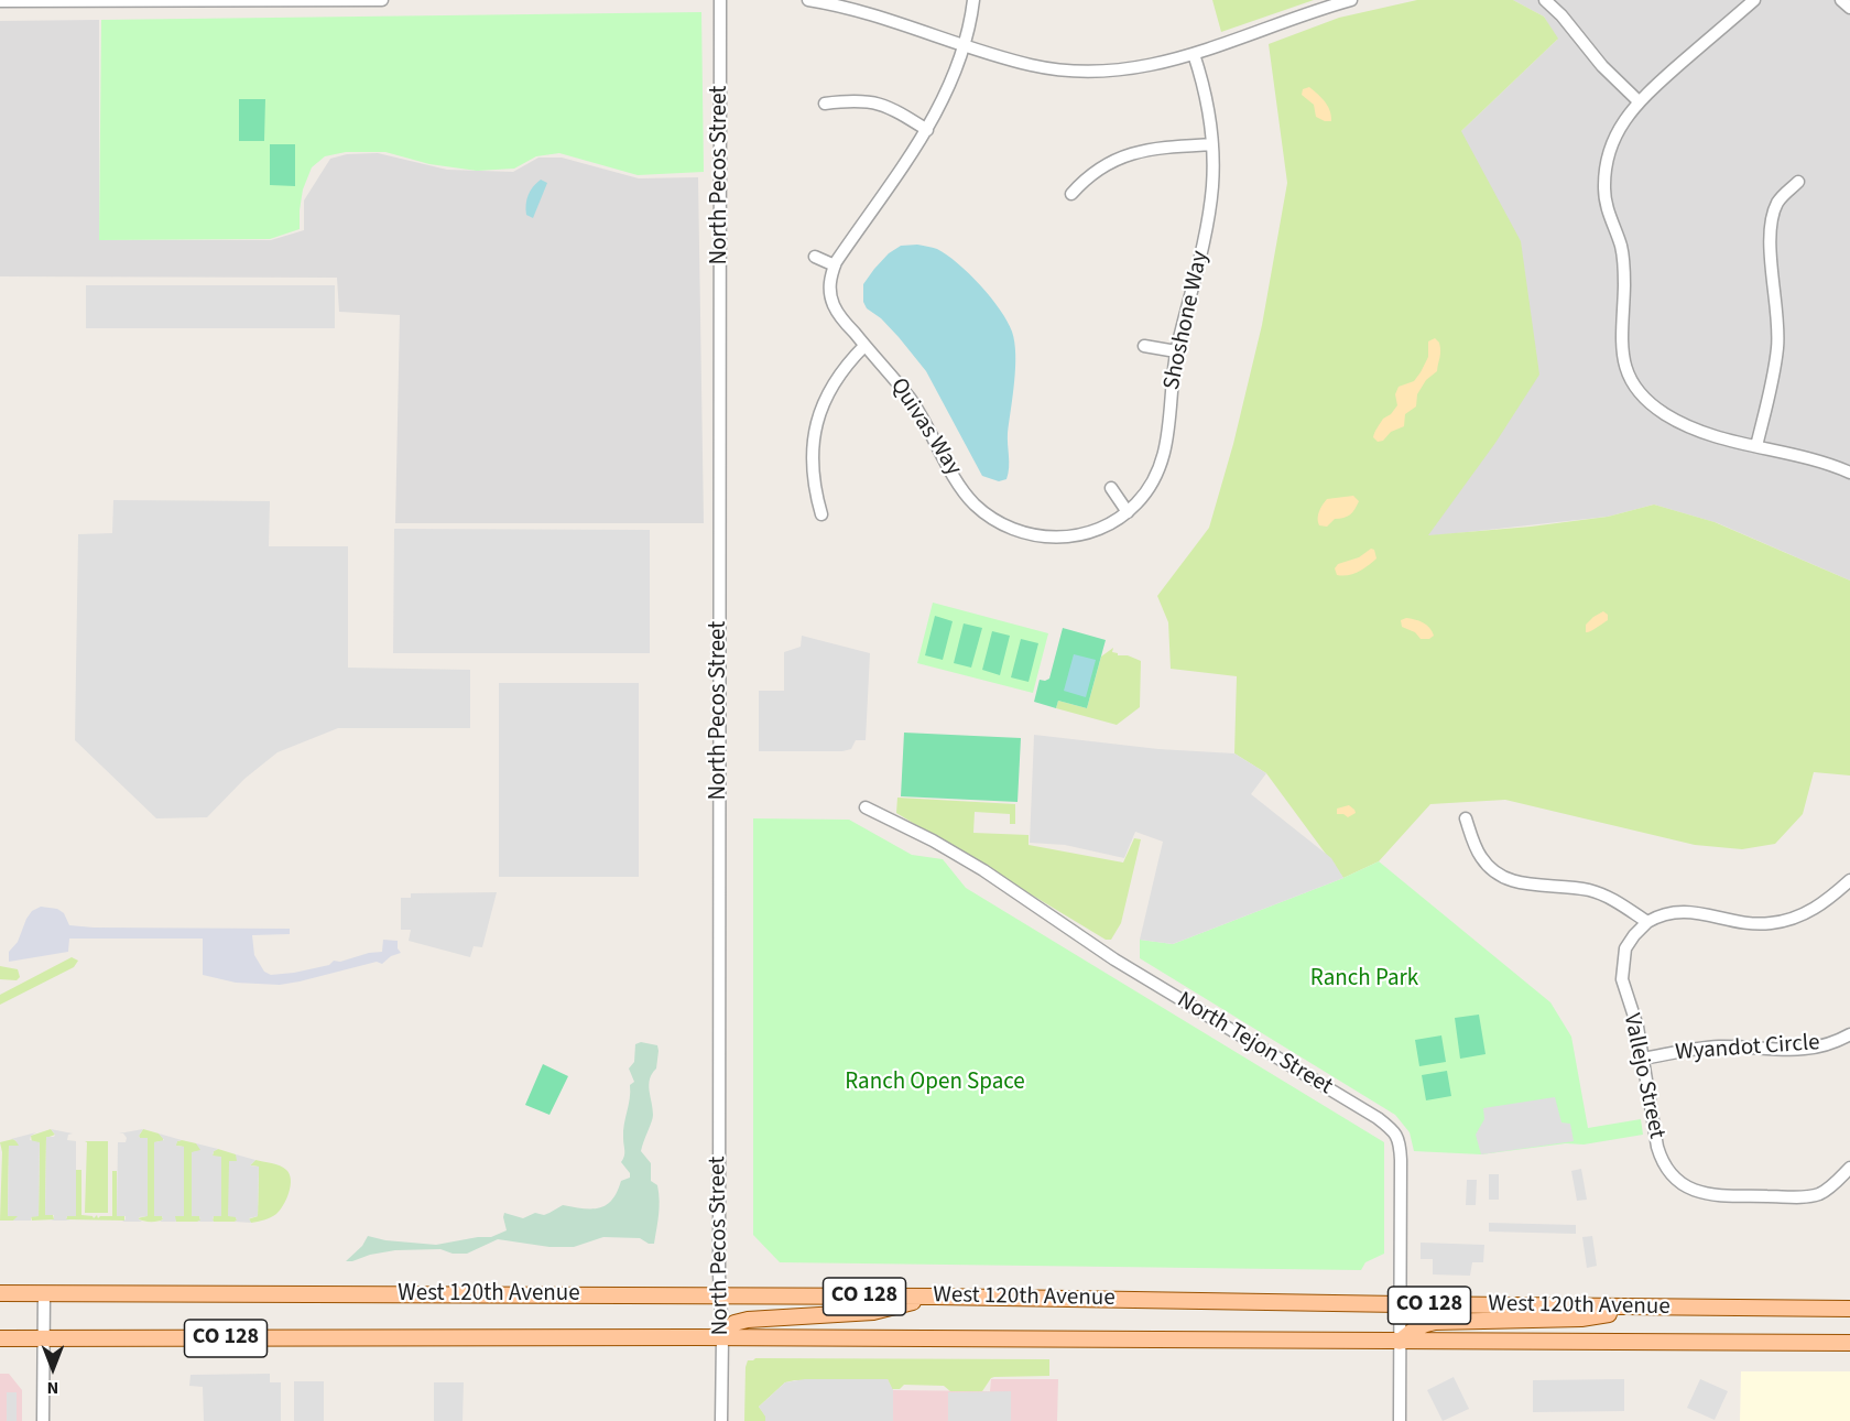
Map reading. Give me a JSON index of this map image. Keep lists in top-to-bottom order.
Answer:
{
  "streets": {
    "main road": ["West 120th Avenue", "CO 128"],
    "street": [
      "North Pecos Street",
      "Shoshone Way",
      "Quivas Way",
      "North Tejon Street",
      "Wyandot Circle",
      "Vallejo Street"
    ]
  },
  "crossings": [
    ["North Pecos Street", "West 120th Avenue"],
    ["Shoshone Way", "Quivas Way"],
    ["North Tejon Street", "West 120th Avenue"],
    ["Wyandot Circle", "Vallejo Street"]
  ],
  "parks": ["Ranch Park", "Ranch Open Space"],
  "north": "bottom"
}
